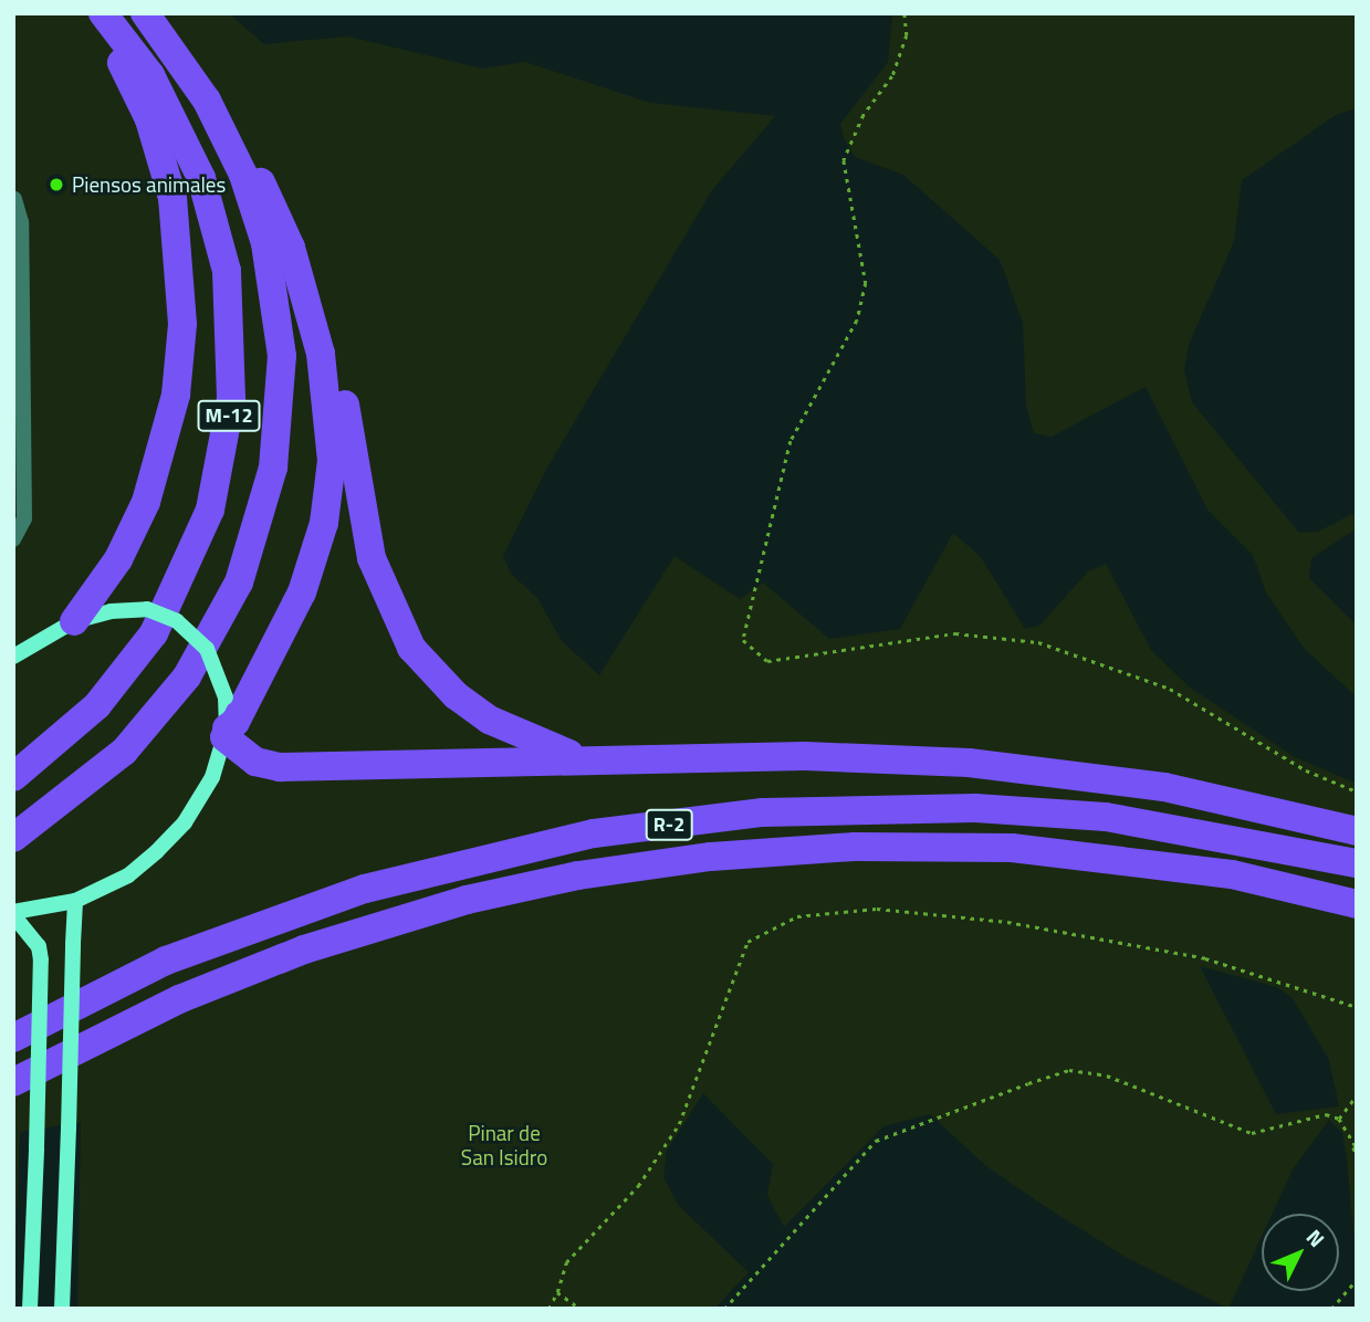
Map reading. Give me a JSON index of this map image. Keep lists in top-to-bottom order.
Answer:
{
  "streets": {
    "highway": ["M-12", "R-2"]
  },
  "parks": ["Pinar de San Isidro"],
  "places": ["Piensos animales"],
  "north": "top right"
}
